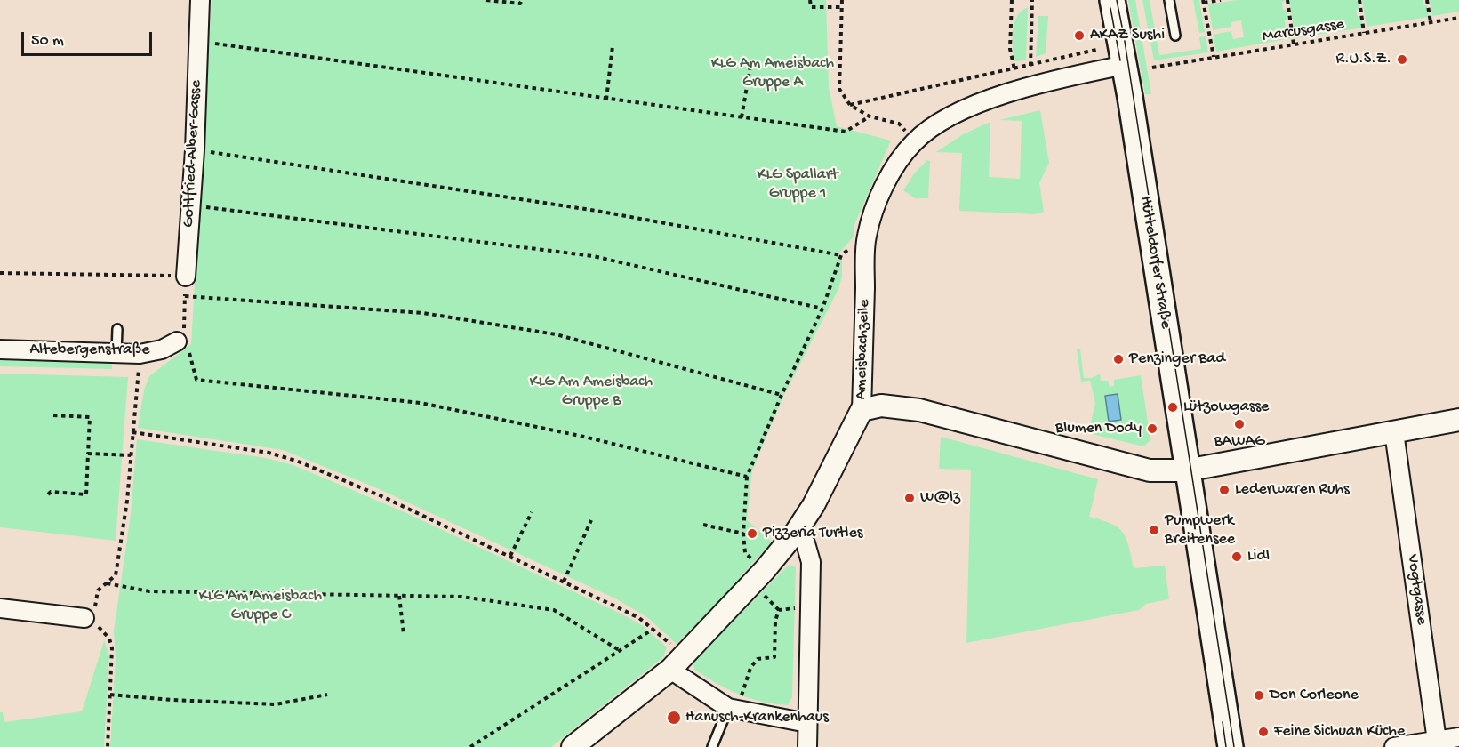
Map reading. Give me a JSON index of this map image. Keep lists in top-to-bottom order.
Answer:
{
  "streets": {
    "main road": ["Hütteldorfer Straße"],
    "street": [
      "Gottfried-Alber-Gasse",
      "Ameisbachzeile",
      "Altebergenstraße",
      "Vogtgasse"
    ],
    "path": ["Marcusgasse"]
  },
  "crossings": [
    ["Hütteldorfer Straße", "Ameisbachzeile"]
  ],
  "parks": [
    "KLG Am Ameisbach Gruppe A",
    "KLG Spallart Gruppe 1",
    "KLG Am Ameisbach Gruppe B",
    "KLG Am Ameisbach Gruppe C"
  ],
  "places": [
    "AKAZ Sushi",
    "R.U.S.Z.",
    "Penzinger Bad",
    "Lützowgasse",
    "BAWAG",
    "Blumen Dody",
    "Lederwaren Ruhs",
    "W@lz",
    "Pumpwerk Breitensee",
    "Pizzeria Turtles",
    "Lidl",
    "Don Corleone",
    "Hanusch-Krankenhaus",
    "Feine Sichuan Küche"
  ],
  "scale_bar": "50 m"
}
